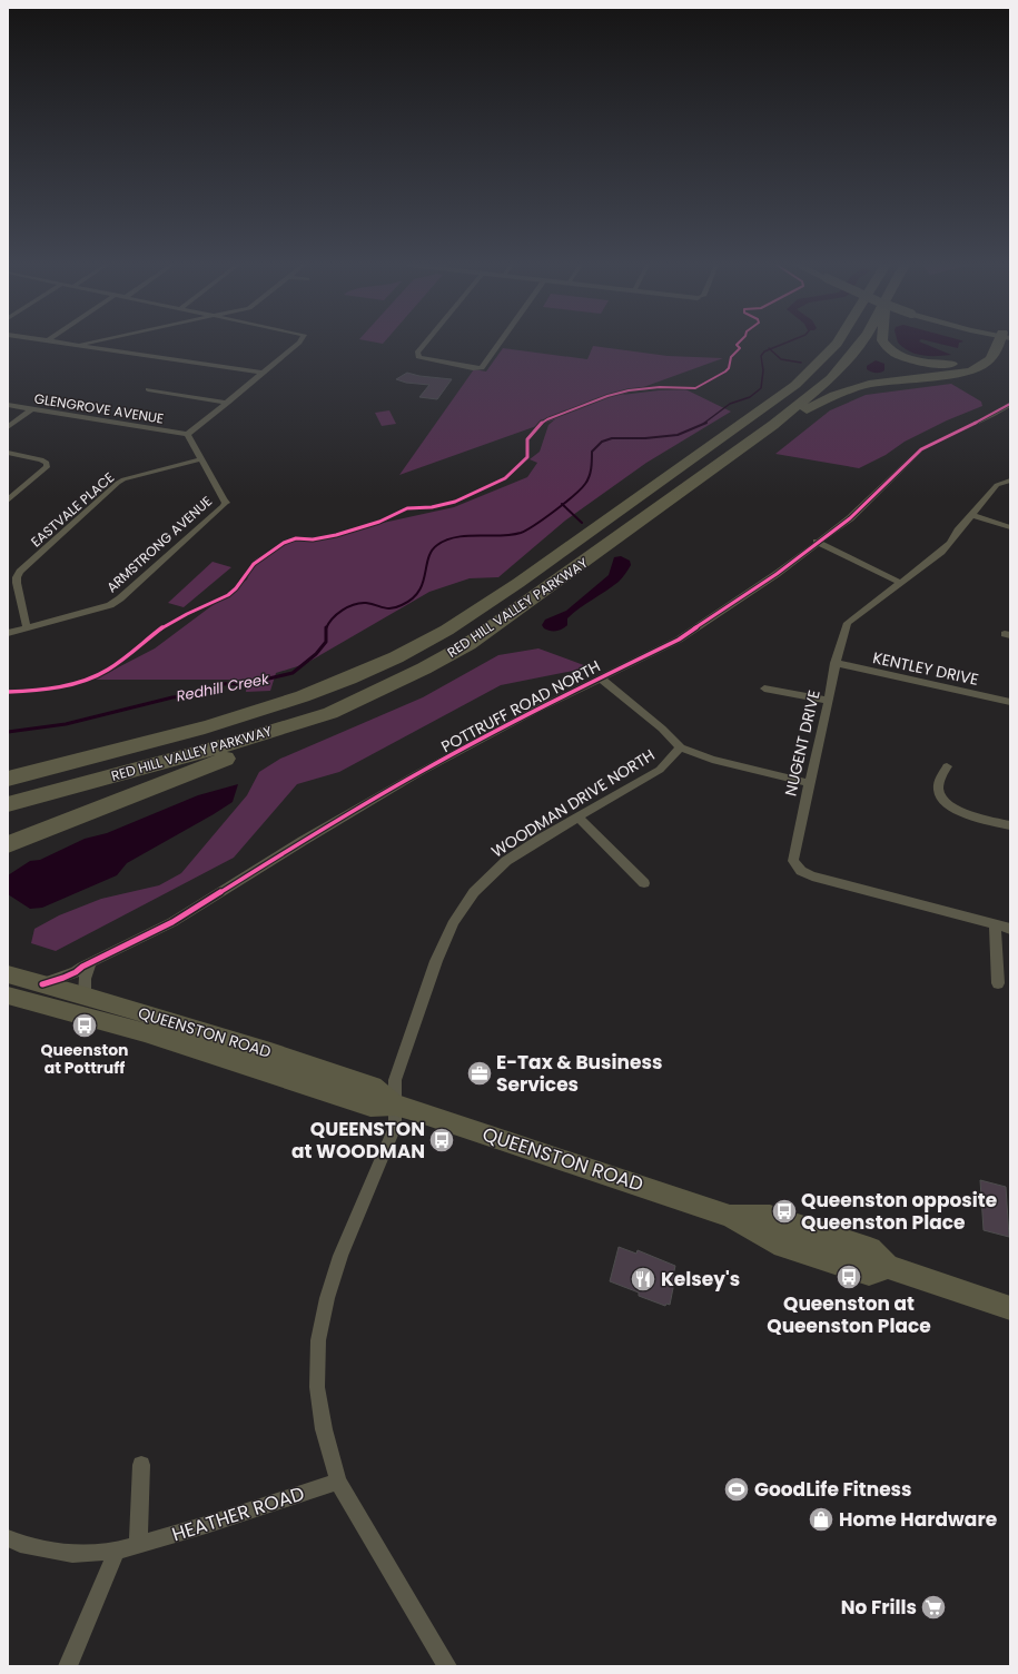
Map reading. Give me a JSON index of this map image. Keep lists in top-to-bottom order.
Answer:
{
  "streets": {
    "highway": ["RED HILL VALLEY PARKWAY"],
    "main road": ["QUEENSTON ROAD"],
    "street": [
      "GLENGROVE AVENUE",
      "EASTVALE PLACE",
      "ARMSTRONG AVENUE",
      "KENTLEY DRIVE",
      "POTTRUFF ROAD NORTH",
      "NUGENT DRIVE",
      "WOODMAN DRIVE NORTH",
      "HEATHER ROAD"
    ]
  },
  "crossings": [
    ["GLENGROVE AVENUE", "ARMSTRONG AVENUE"],
    ["EASTVALE PLACE", "ARMSTRONG AVENUE"],
    ["KENTLEY DRIVE", "NUGENT DRIVE"],
    ["POTTRUFF ROAD NORTH", "QUEENSTON ROAD"],
    ["WOODMAN DRIVE NORTH", "QUEENSTON ROAD"],
    ["WOODMAN DRIVE NORTH", "HEATHER ROAD"]
  ],
  "water": ["Redhill Creek"],
  "places": {
    "bus stop": [
      "Queenston at Pottruff",
      "QUEENSTON at WOODMAN",
      "Queenston opposite Queenston Place",
      "Queenston at Queenston Place"
    ],
    "office": ["E-Tax & Business Services"],
    "restaurant": ["Kelsey's"],
    "sports": ["GoodLife Fitness"],
    "shop": ["Home Hardware"],
    "supermarket": ["No Frills"]
  }
}
